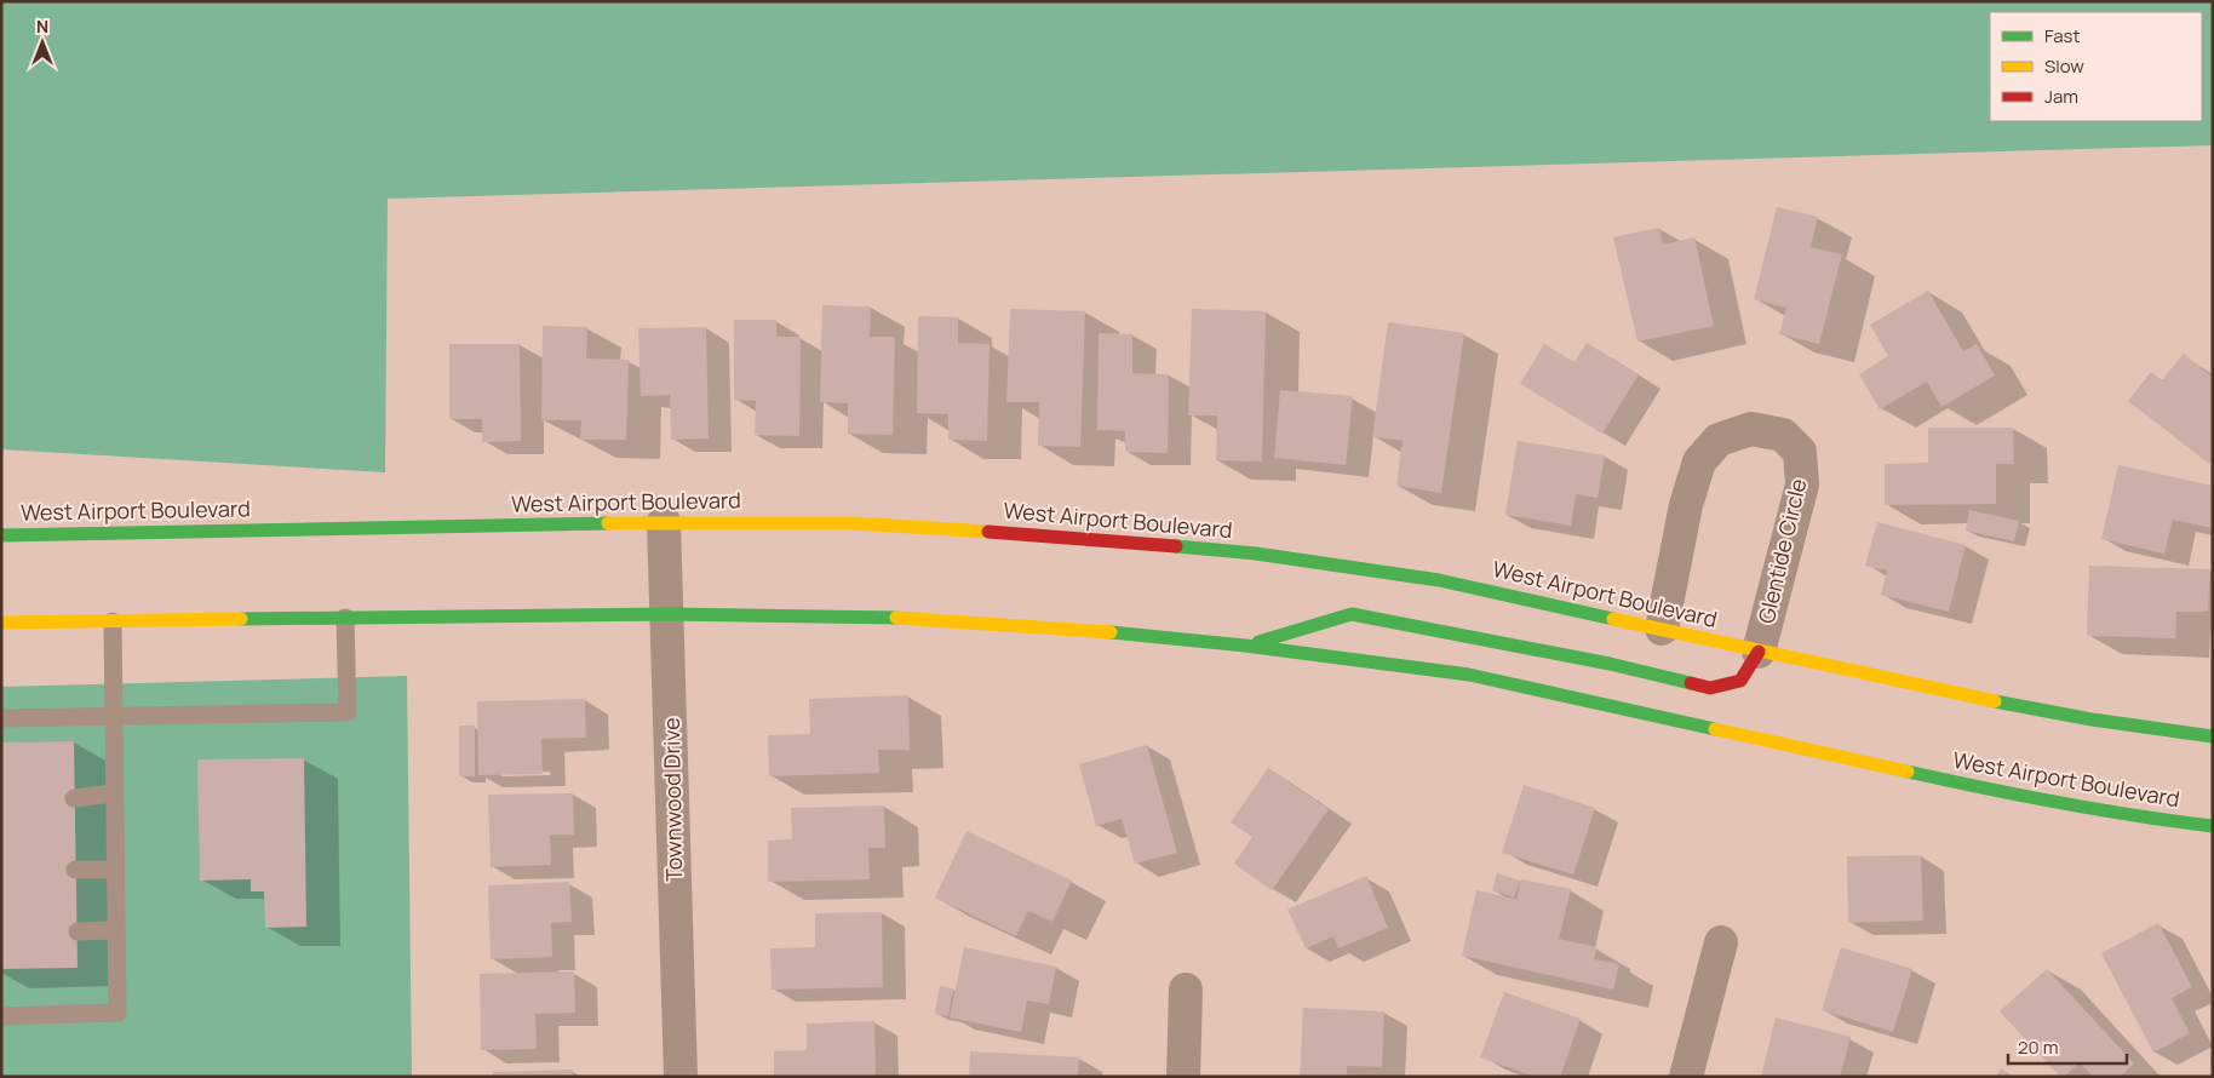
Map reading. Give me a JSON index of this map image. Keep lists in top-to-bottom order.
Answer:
{
  "streets": {
    "main road": ["West Airport Boulevard"],
    "street": ["Glentide Circle", "Townwood Drive"]
  },
  "crossings": [
    ["West Airport Boulevard", "Glentide Circle"],
    ["West Airport Boulevard", "Townwood Drive"]
  ],
  "legend": ["Fast", "Slow", "Jam"],
  "scale_bar": "20 m",
  "north": "top"
}
